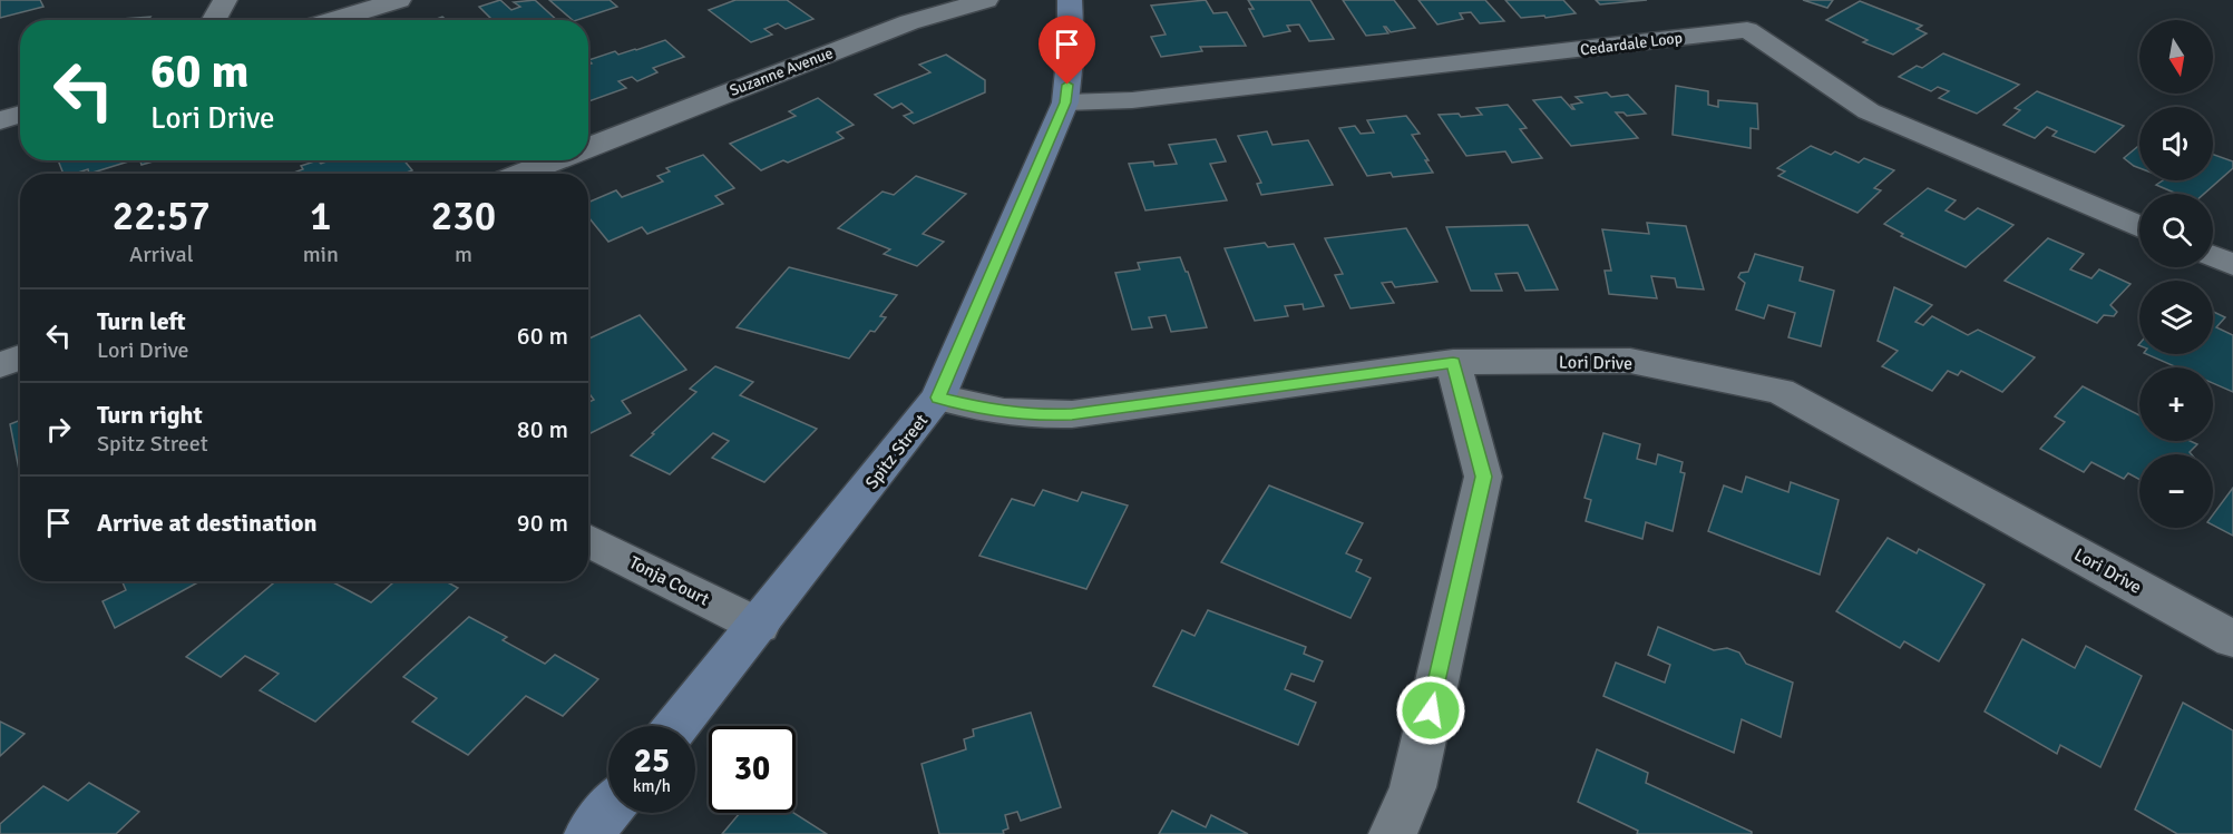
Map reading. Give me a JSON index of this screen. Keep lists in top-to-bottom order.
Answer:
{
  "streets": {
    "street": [
      "Cedardale Loop",
      "Suzanne Avenue",
      "Lori Drive",
      "Spitz Street",
      "Tonja Court"
    ]
  },
  "crossings": [
    ["Cedardale Loop", "Spitz Street"],
    ["Lori Drive", "Spitz Street"],
    ["Spitz Street", "Tonja Court"]
  ],
  "north": "bottom",
  "page": {
    "map_buttons": ["+", "−"],
    "turn": ["60 m", "Lori Drive"],
    "eta": [
      "22:57",
      "Arrival",
      "1",
      "min",
      "230",
      "m"
    ],
    "list": [
      {
        "name": "Turn left",
        "note": "Lori Drive",
        "value": "60 m"
      },
      {
        "name": "Turn right",
        "note": "Spitz Street",
        "value": "80 m"
      },
      {
        "name": "Arrive at destination",
        "value": "90 m"
      }
    ],
    "speed": "25 km/h",
    "limit": "30"
  }
}
